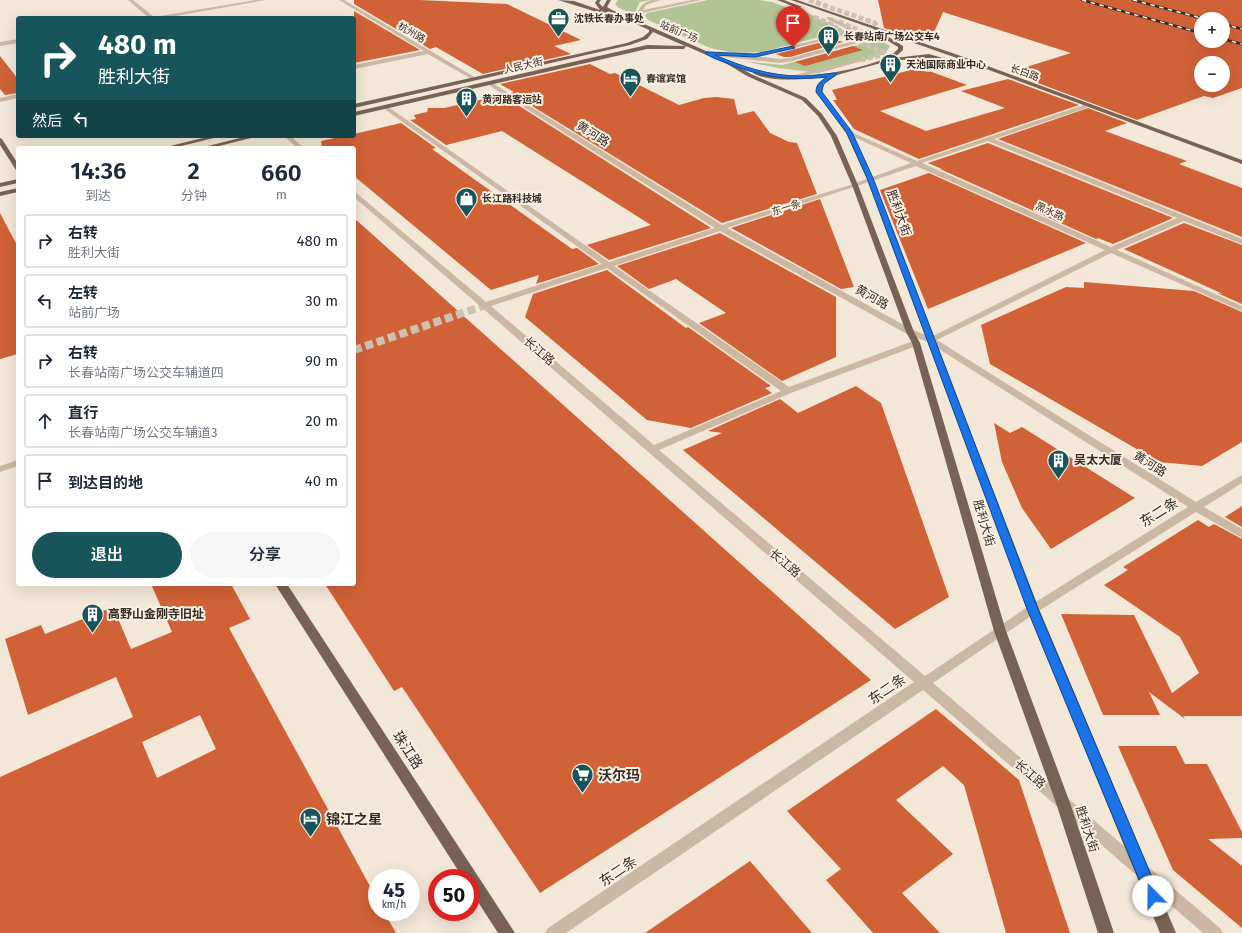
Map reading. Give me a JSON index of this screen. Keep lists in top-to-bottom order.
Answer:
{
  "streets": {
    "main road": [
      "站前广场",
      "人民大街",
      "长白路",
      "胜利大街",
      "珠江路"
    ],
    "street": [
      "杭州路",
      "黄河路",
      "东一条",
      "黑水路",
      "长江路",
      "东二条"
    ]
  },
  "crossings": [
    ["站前广场", "人民大街"],
    ["站前广场", "长白路"],
    ["站前广场", "胜利大街"],
    ["杭州路", "人民大街"],
    ["人民大街", "黄河路"],
    ["长白路", "东一条"],
    ["黄河路", "东一条"],
    ["黄河路", "胜利大街"],
    ["黄河路", "东二条"],
    ["东一条", "黑水路"],
    ["东一条", "胜利大街"],
    ["东一条", "长江路"],
    ["黑水路", "胜利大街"],
    ["胜利大街", "长江路"],
    ["胜利大街", "东二条"],
    ["长江路", "东二条"]
  ],
  "places": {
    "office": ["沈铁长春办事处"],
    "building": [
      "长春站南广场公交车4",
      "天池国际商业中心",
      "黄河路客运站",
      "吴太大厦",
      "高野山金刚寺旧址"
    ],
    "hotel": ["春谊宾馆", "锦江之星"],
    "shop": ["长江路科技城"],
    "supermarket": ["沃尔玛"]
  },
  "page": {
    "map_buttons": ["+", "−"],
    "turn": ["480 m", "胜利大街"],
    "then": "然后",
    "eta": [
      "14:36",
      "到达",
      "2",
      "分钟",
      "660",
      "m"
    ],
    "list": [
      {
        "name": "右转",
        "note": "胜利大街",
        "value": "480 m"
      },
      {
        "name": "左转",
        "note": "站前广场",
        "value": "30 m"
      },
      {
        "name": "右转",
        "note": "长春站南广场公交车辅道四",
        "value": "90 m"
      },
      {
        "name": "直行",
        "note": "长春站南广场公交车辅道3",
        "value": "20 m"
      },
      {
        "name": "到达目的地",
        "value": "40 m"
      }
    ],
    "buttons": ["退出", "分享"],
    "speed": "45 km/h",
    "limit": "50"
  }
}
